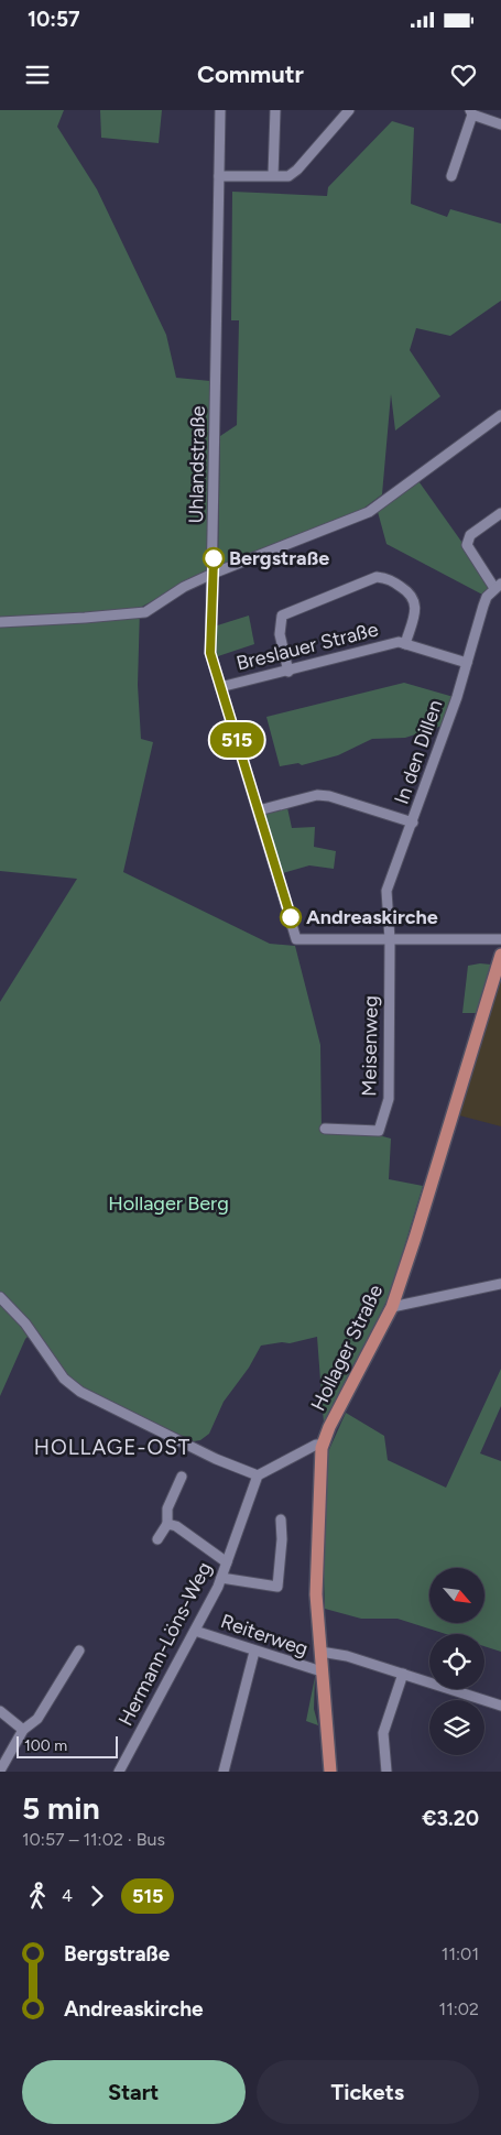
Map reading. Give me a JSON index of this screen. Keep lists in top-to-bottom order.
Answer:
{
  "streets": {
    "main road": ["Hollager Straße"],
    "street": [
      "Uhlandstraße",
      "Breslauer Straße",
      "In den Dillen",
      "Meisenweg",
      "Reiterweg",
      "Hermann-Löns-Weg"
    ]
  },
  "crossings": [
    ["Uhlandstraße", "Breslauer Straße"],
    ["Uhlandstraße", "In den Dillen"],
    ["Uhlandstraße", "Meisenweg"],
    ["Breslauer Straße", "In den Dillen"],
    ["In den Dillen", "Meisenweg"],
    ["Hollager Straße", "Reiterweg"],
    ["Reiterweg", "Hermann-Löns-Weg"]
  ],
  "districts": ["HOLLAGE-OST"],
  "parks": ["Hollager Berg"],
  "places": ["Bergstraße", "Andreaskirche"],
  "lines": ["bus line 515"],
  "scale_bar": "100 m",
  "north": "bottom right",
  "page": {
    "status": "10:57",
    "header": "Commutr",
    "on_map": "515",
    "scale": "100 m",
    "heading": ["5 min", "10:57 – 11:02 · Bus", "€3.20"],
    "legs": ["4", "515"],
    "list": [
      {
        "name": "Bergstraße",
        "value": "11:01"
      },
      {
        "name": "Andreaskirche",
        "value": "11:02"
      }
    ],
    "buttons": ["Start", "Tickets"]
  }
}
